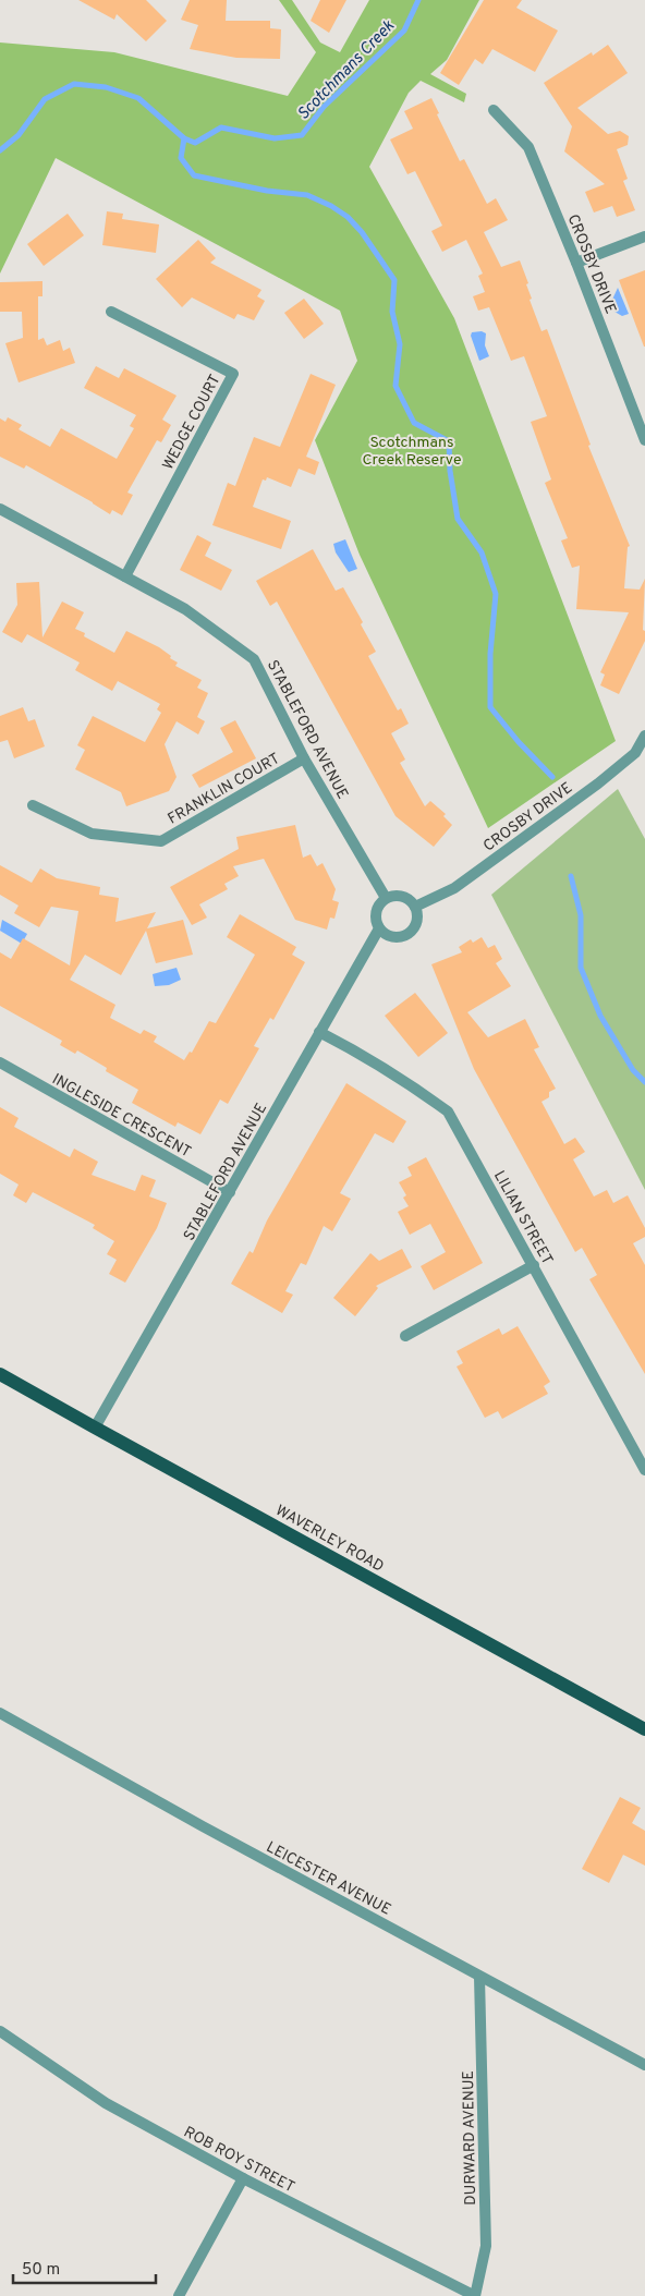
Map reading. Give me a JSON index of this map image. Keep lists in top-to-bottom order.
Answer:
{
  "streets": {
    "main road": ["WAVERLEY ROAD"],
    "street": [
      "CROSBY DRIVE",
      "WEDGE COURT",
      "STABLEFORD AVENUE",
      "FRANKLIN COURT",
      "INGLESIDE CRESCENT",
      "LILIAN STREET",
      "LEICESTER AVENUE",
      "DURWARD AVENUE",
      "ROB ROY STREET"
    ]
  },
  "crossings": [
    ["CROSBY DRIVE", "STABLEFORD AVENUE"],
    ["WEDGE COURT", "STABLEFORD AVENUE"],
    ["STABLEFORD AVENUE", "FRANKLIN COURT"],
    ["STABLEFORD AVENUE", "INGLESIDE CRESCENT"],
    ["STABLEFORD AVENUE", "LILIAN STREET"],
    ["STABLEFORD AVENUE", "WAVERLEY ROAD"],
    ["LEICESTER AVENUE", "DURWARD AVENUE"],
    ["DURWARD AVENUE", "ROB ROY STREET"]
  ],
  "water": ["Scotchmans Creek"],
  "parks": ["Scotchmans Creek Reserve"],
  "scale_bar": "50 m"
}
